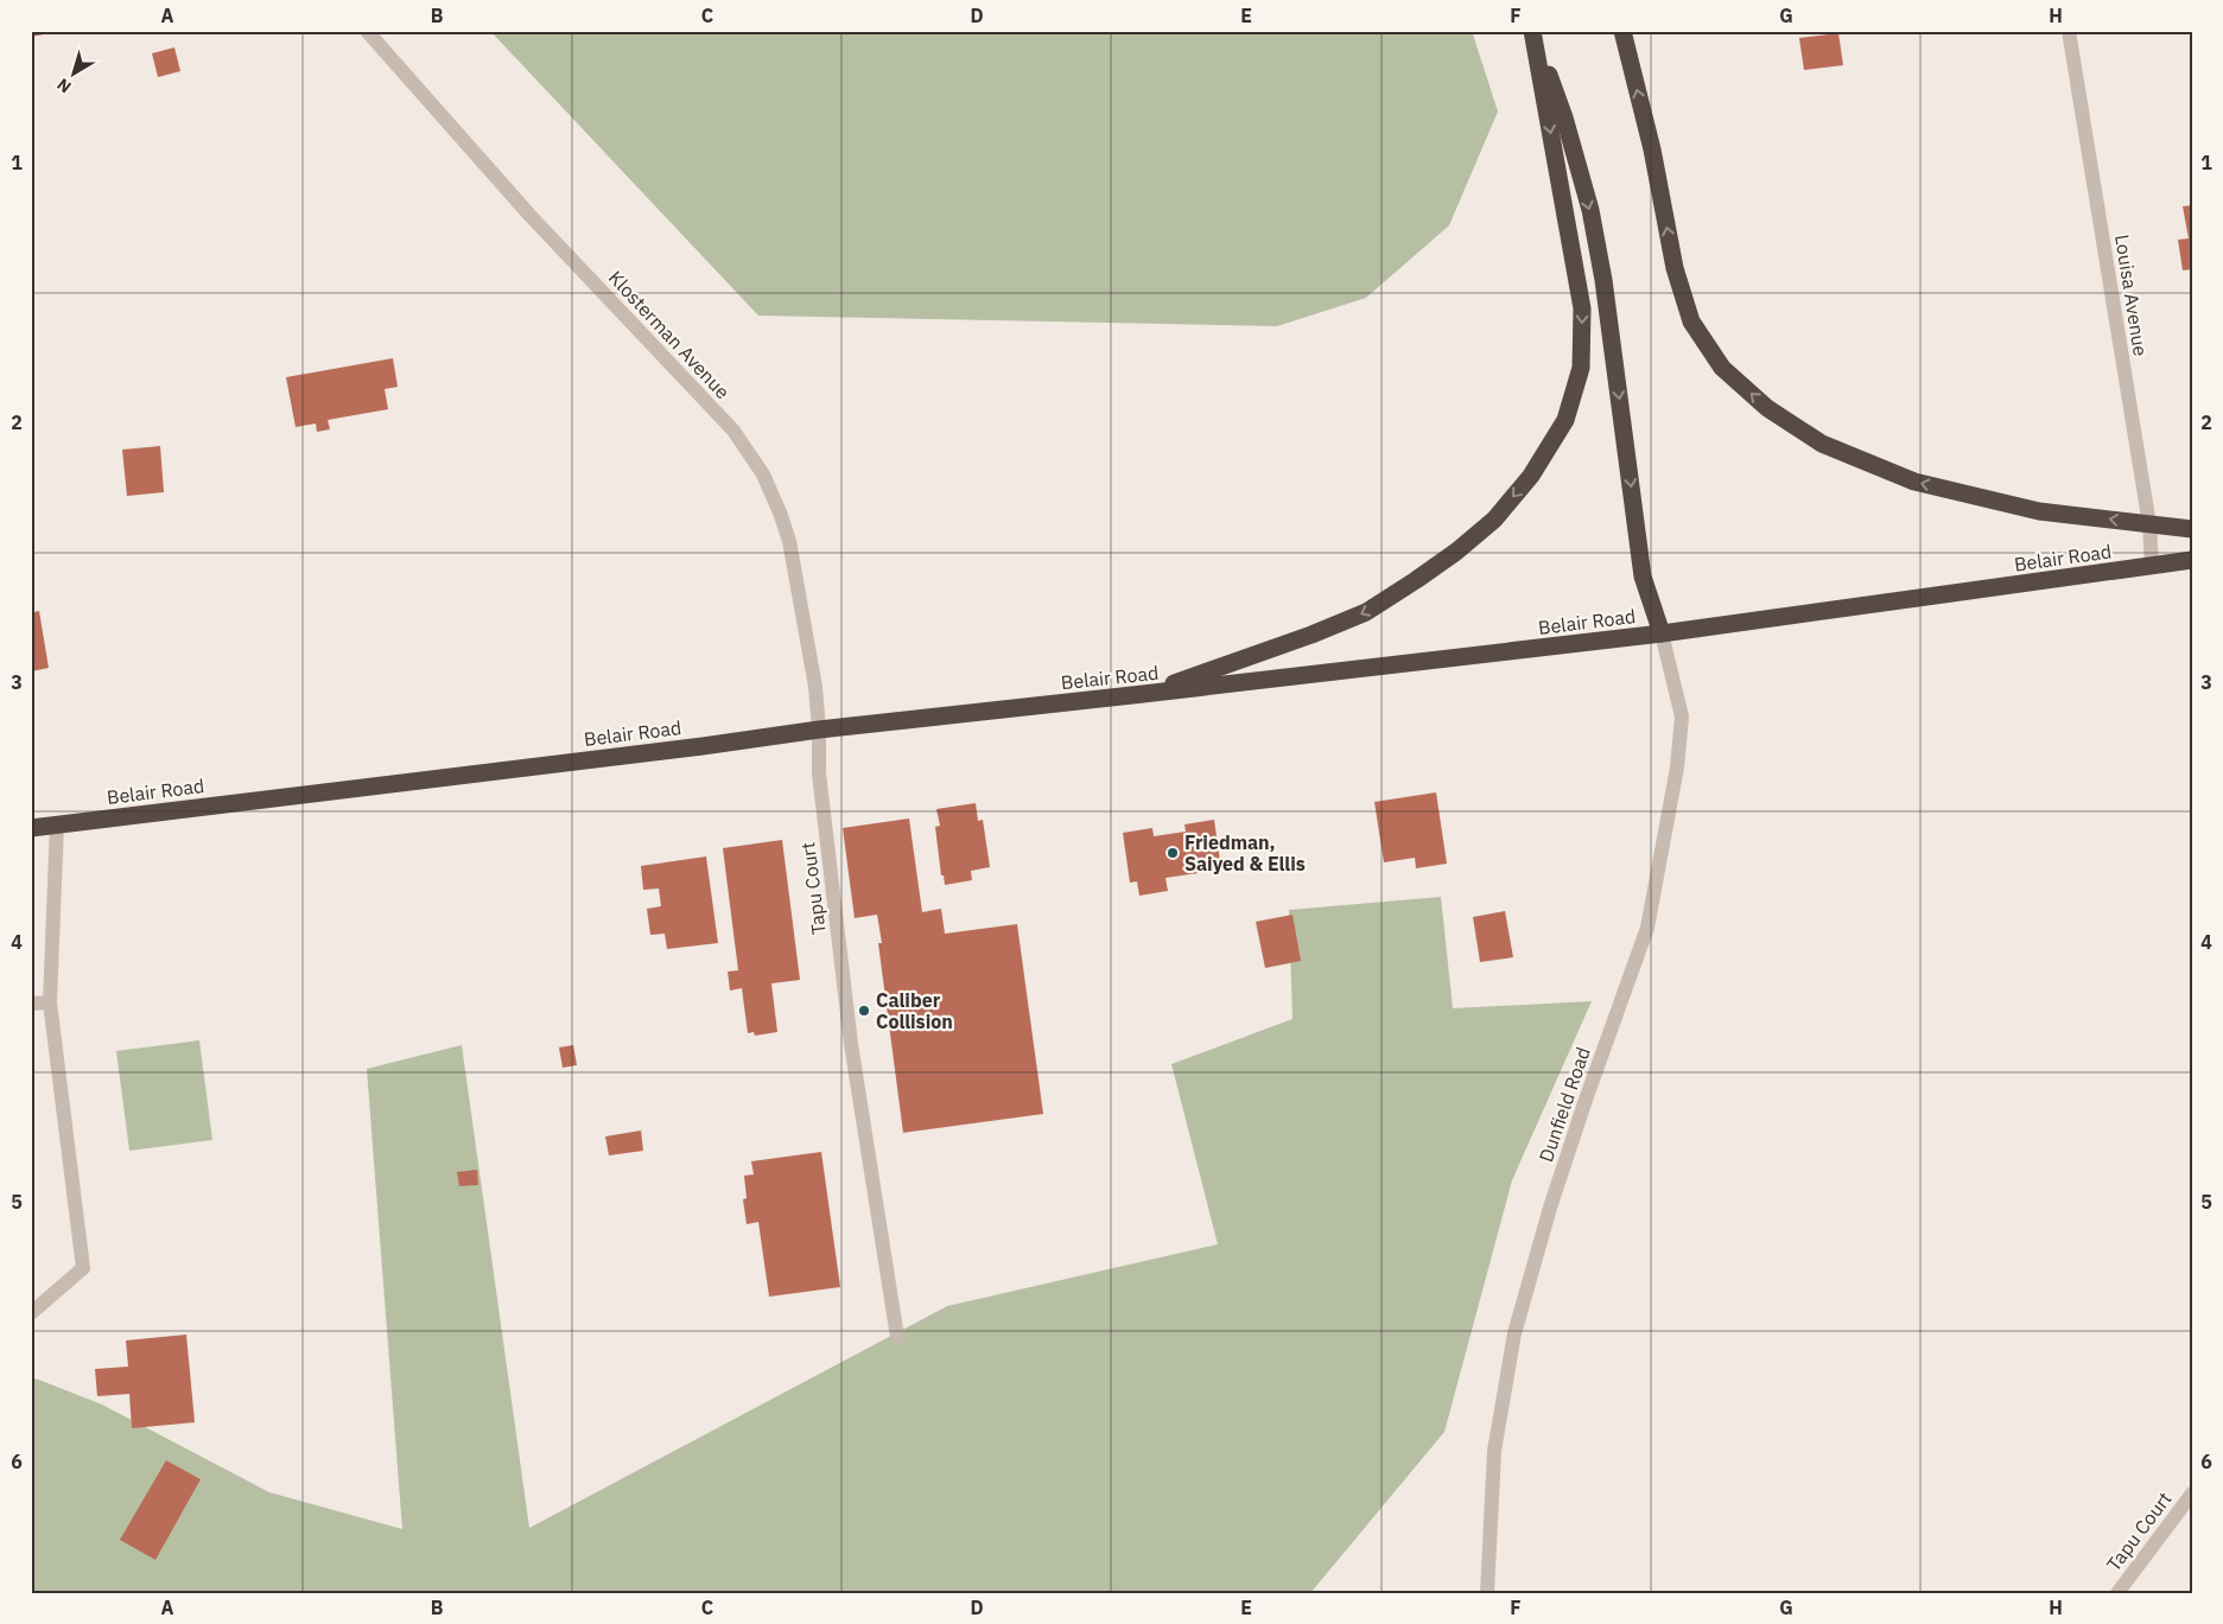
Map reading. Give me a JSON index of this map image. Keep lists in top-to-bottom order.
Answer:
{
  "streets": {
    "highway": ["Belair Road"],
    "street": [
      "Louisa Avenue",
      "Klosterman Avenue",
      "Tapu Court",
      "Dunfield Road"
    ]
  },
  "crossings": [
    ["Louisa Avenue", "Belair Road"],
    ["Klosterman Avenue", "Belair Road"],
    ["Klosterman Avenue", "Tapu Court"],
    ["Belair Road", "Tapu Court"],
    ["Belair Road", "Dunfield Road"]
  ],
  "places": ["Friedman, Saiyed & Ellis", "Caliber Collision"],
  "north": "bottom left",
  "grid": {
    "columns": [
      "A",
      "B",
      "C",
      "D",
      "E",
      "F",
      "G",
      "H"
    ],
    "rows": [
      "1",
      "2",
      "3",
      "4",
      "5",
      "6"
    ]
  }
}
